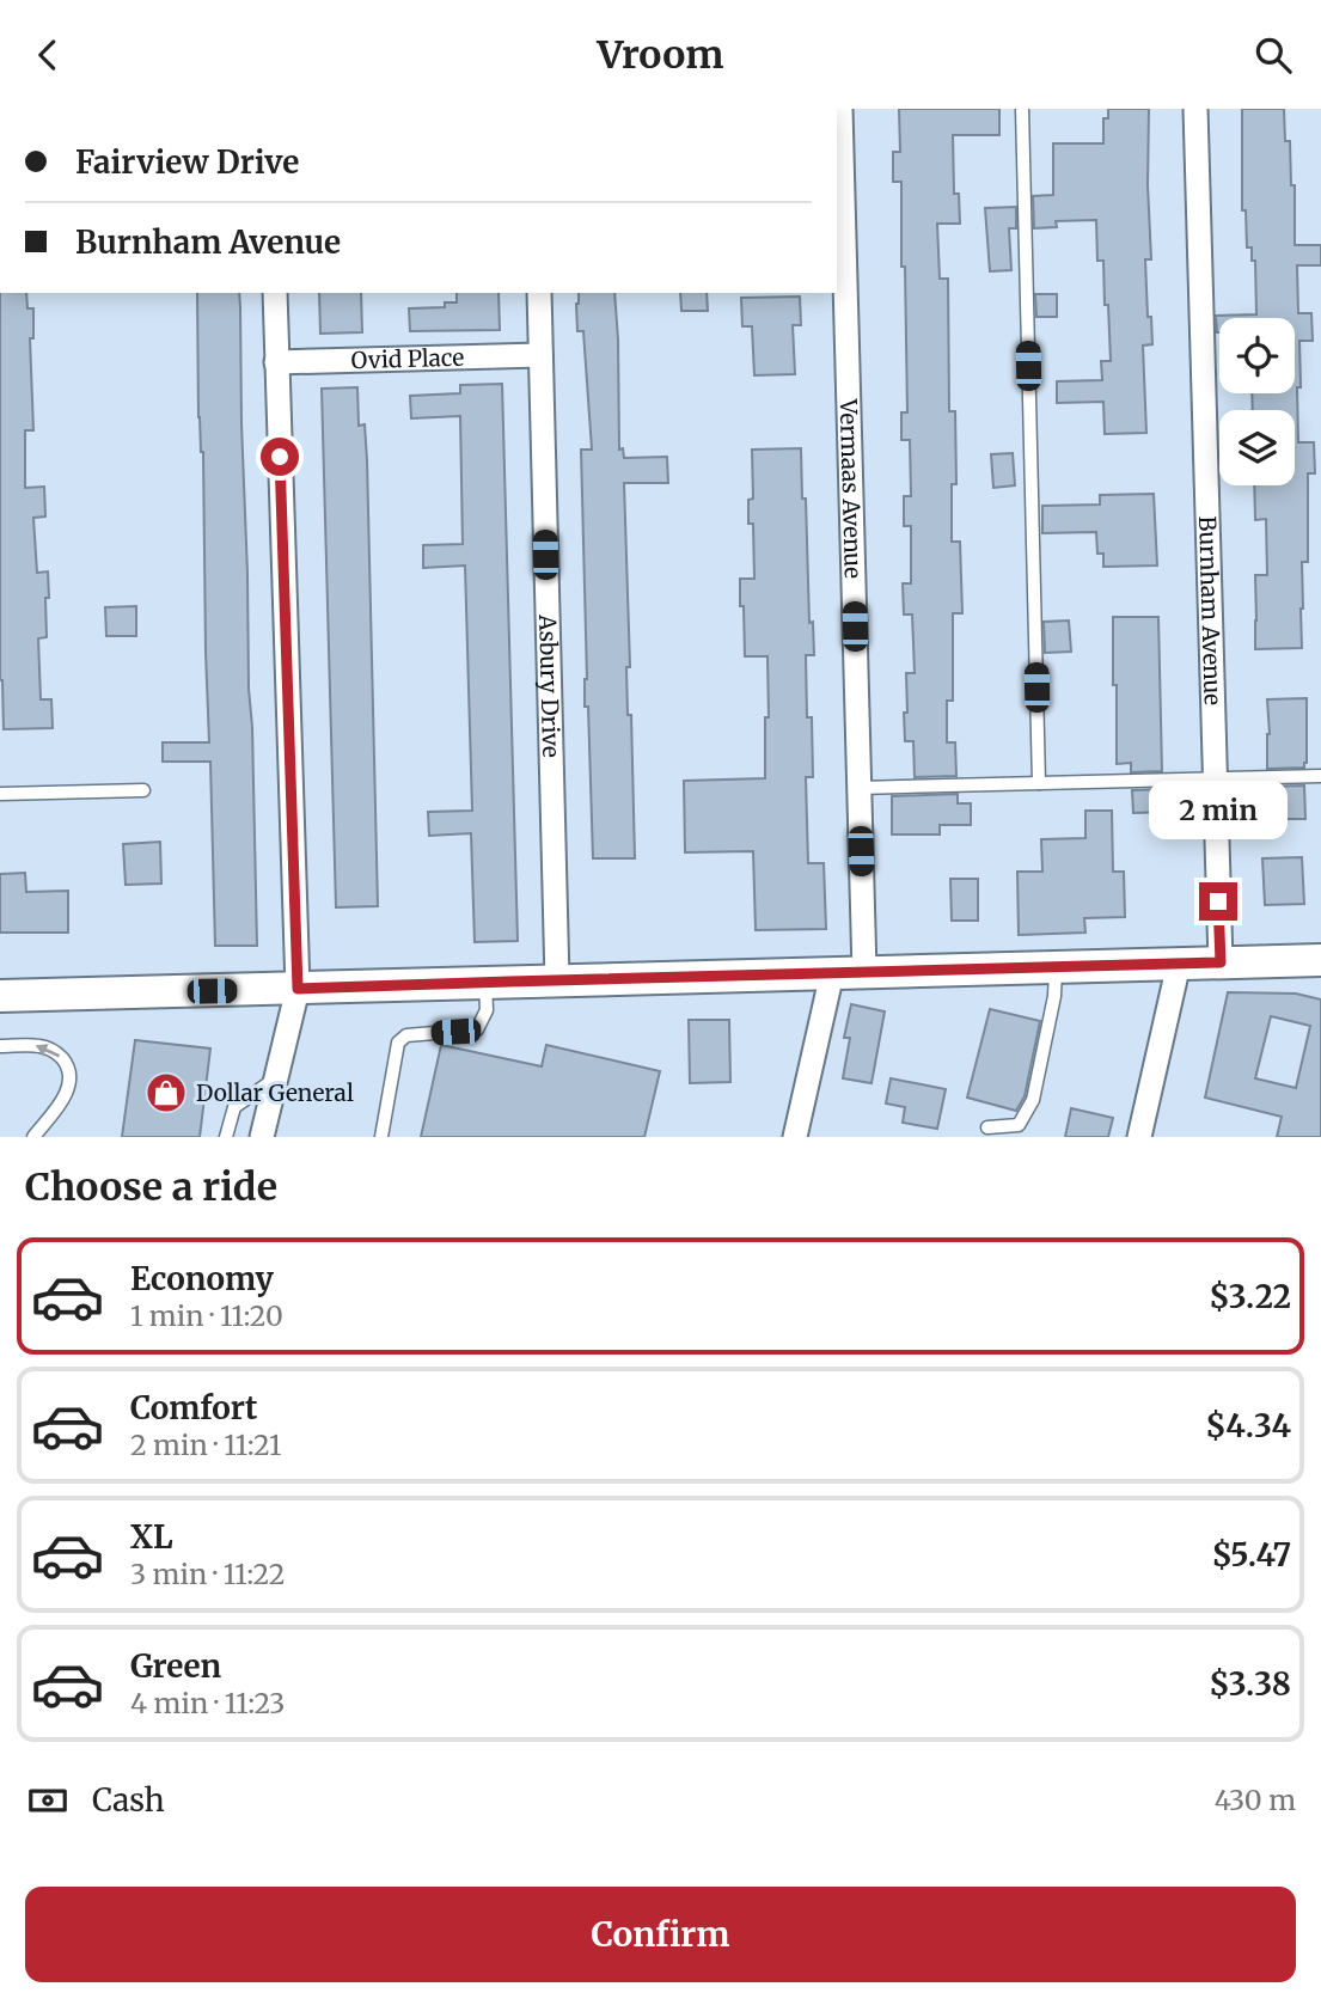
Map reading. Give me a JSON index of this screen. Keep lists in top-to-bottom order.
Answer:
{
  "streets": {
    "street": [
      "Ovid Place",
      "Vermaas Avenue",
      "Burnham Avenue",
      "Asbury Drive"
    ]
  },
  "crossings": [
    ["Ovid Place", "Asbury Drive"]
  ],
  "places": {
    "shop": ["Dollar General"]
  },
  "page": {
    "header": "Vroom",
    "banner": ["Fairview Drive", "Burnham Avenue"],
    "bubble": "2 min",
    "heading": "Choose a ride",
    "list": [
      {
        "name": "Economy",
        "note": "1 min · 11:20",
        "value": "$3.22"
      },
      {
        "name": "Comfort",
        "note": "2 min · 11:21",
        "value": "$4.34"
      },
      {
        "name": "XL",
        "note": "3 min · 11:22",
        "value": "$5.47"
      },
      {
        "name": "Green",
        "note": "4 min · 11:23",
        "value": "$3.38"
      }
    ],
    "pay": ["Cash", "430 m"],
    "buttons": "Confirm"
  }
}
